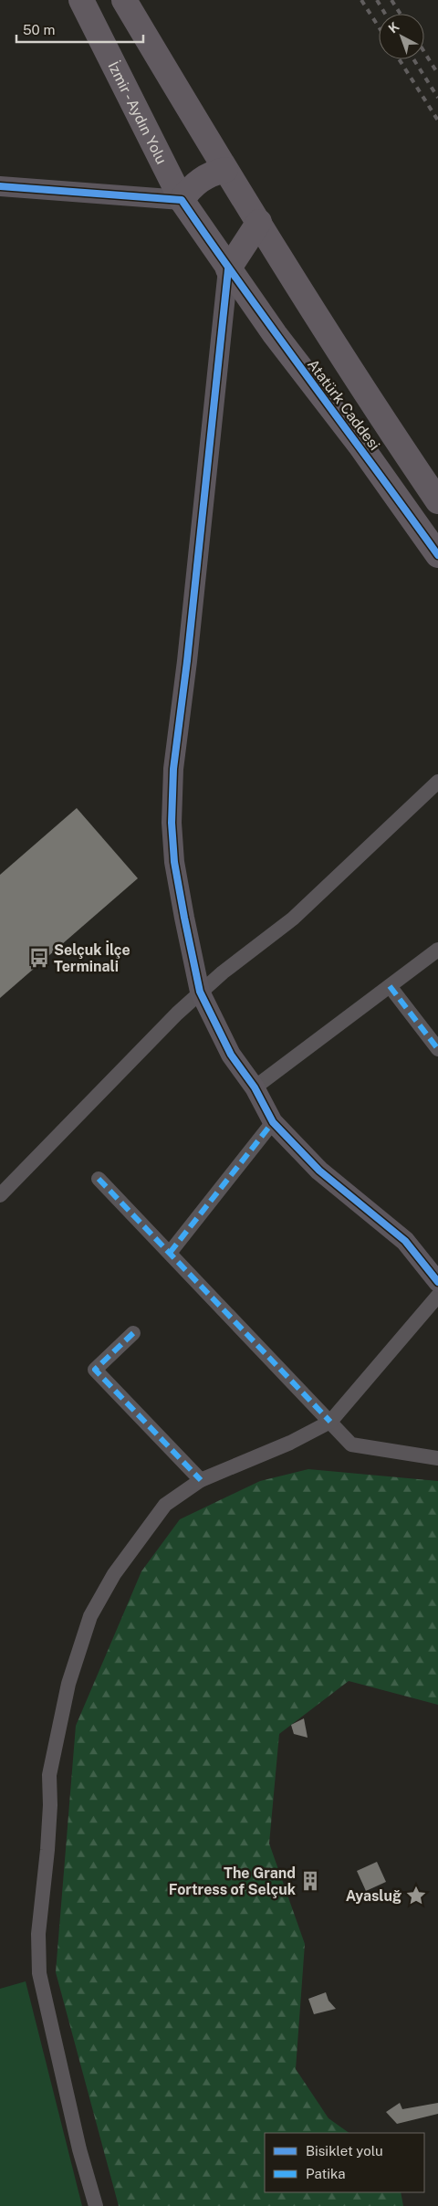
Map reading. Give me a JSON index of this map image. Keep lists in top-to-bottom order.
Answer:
{
  "streets": {
    "highway": ["İzmir - Aydın Yolu", "Atatürk Caddesi"]
  },
  "crossings": [
    ["İzmir - Aydın Yolu", "Atatürk Caddesi"]
  ],
  "places": {
    "bus stop": ["Selçuk İlçe Terminali"],
    "building": ["The Grand Fortress of Selçuk"],
    "place": ["Ayasluğ"]
  },
  "legend": ["Bisiklet yolu", "Patika"],
  "scale_bar": "50 m",
  "north": "top left"
}
